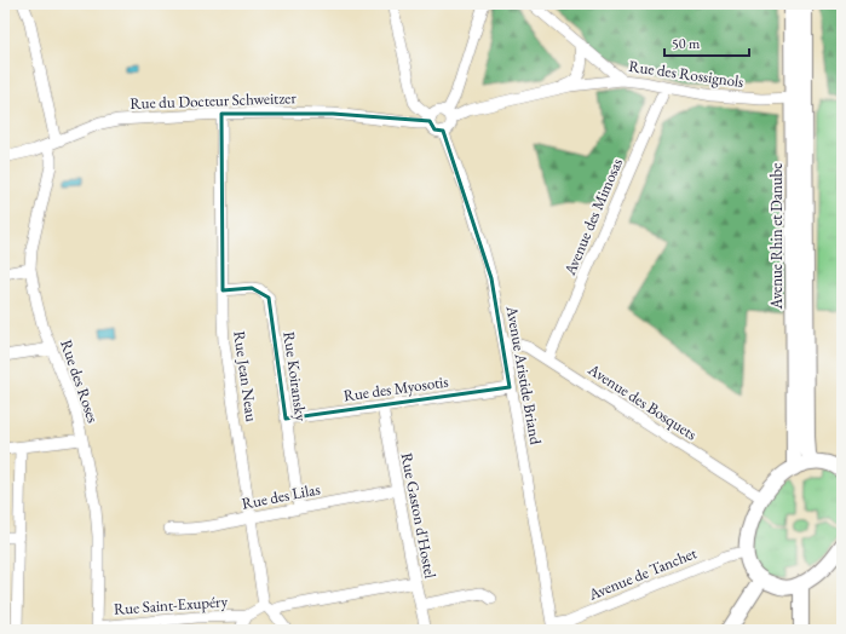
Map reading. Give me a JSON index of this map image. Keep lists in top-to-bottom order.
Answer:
{
  "streets": {
    "street": [
      "Rue des Rossignols",
      "Rue du Docteur Schweitzer",
      "Avenue des Mimosas",
      "Avenue Rhin et Danube",
      "Avenue Aristide Briand",
      "Rue Jean Neau",
      "Rue Koiransky",
      "Rue des Roses",
      "Rue des Myosotis",
      "Avenue des Bosquets",
      "Rue des Lilas",
      "Rue Gaston d'Hostel",
      "Avenue de Tanchet",
      "Rue Saint-Exupéry"
    ]
  },
  "crossings": [
    ["Rue des Rossignols", "Rue du Docteur Schweitzer"],
    ["Rue des Rossignols", "Avenue des Mimosas"],
    ["Rue des Rossignols", "Avenue Rhin et Danube"],
    ["Rue des Rossignols", "Avenue Aristide Briand"],
    ["Rue du Docteur Schweitzer", "Avenue Aristide Briand"],
    ["Rue du Docteur Schweitzer", "Rue Jean Neau"],
    ["Rue du Docteur Schweitzer", "Rue des Roses"],
    ["Avenue des Mimosas", "Avenue des Bosquets"],
    ["Avenue Aristide Briand", "Rue des Myosotis"],
    ["Avenue Aristide Briand", "Avenue des Bosquets"],
    ["Avenue Aristide Briand", "Avenue de Tanchet"],
    ["Rue Jean Neau", "Rue Koiransky"],
    ["Rue Jean Neau", "Rue des Lilas"],
    ["Rue Koiransky", "Rue des Myosotis"],
    ["Rue Koiransky", "Rue des Lilas"],
    ["Rue des Roses", "Rue Saint-Exupéry"],
    ["Rue des Myosotis", "Rue Gaston d'Hostel"],
    ["Rue des Lilas", "Rue Gaston d'Hostel"]
  ],
  "scale_bar": "50 m"
}
